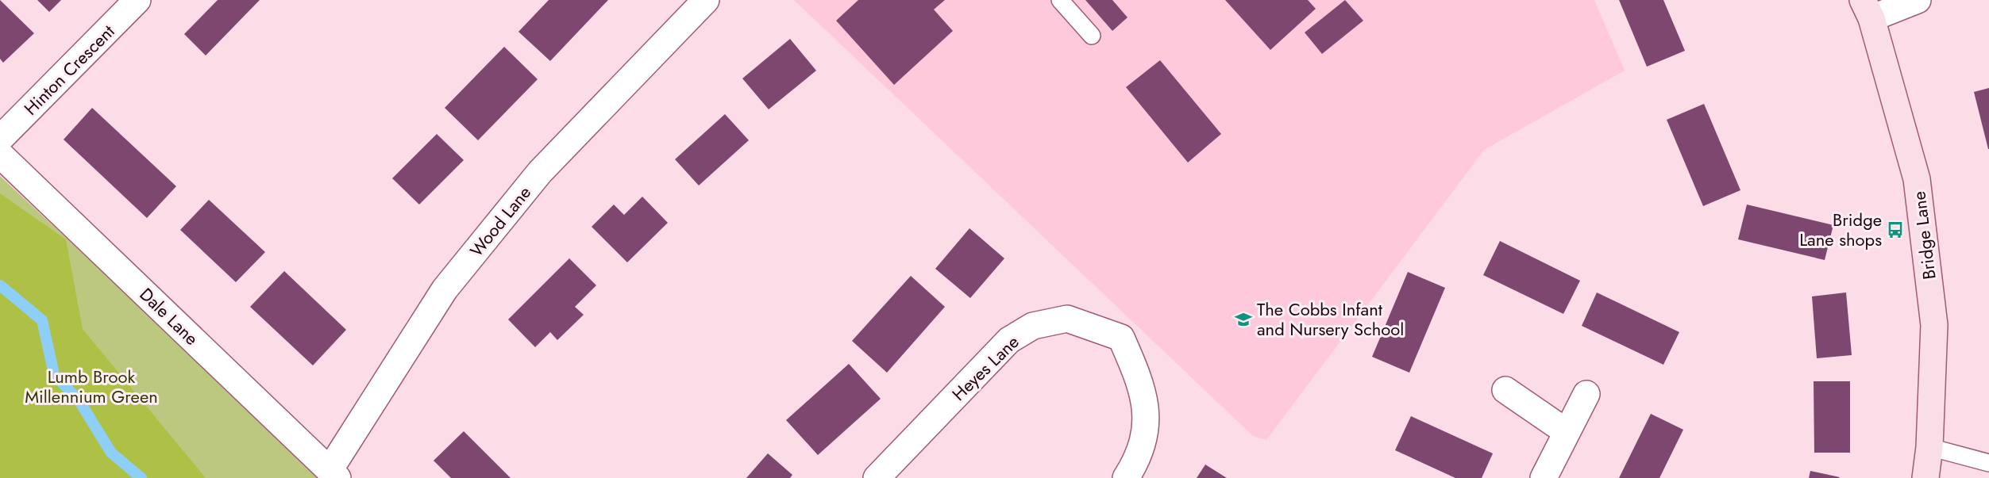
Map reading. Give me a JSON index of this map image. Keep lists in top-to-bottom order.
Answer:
{
  "streets": {
    "street": [
      "Hinton Crescent",
      "Wood Lane",
      "Bridge Lane",
      "Dale Lane",
      "Heyes Lane"
    ]
  },
  "crossings": [
    ["Wood Lane", "Dale Lane"]
  ],
  "parks": ["Lumb Brook Millennium Green"],
  "places": {
    "bus stop": ["Bridge Lane shops"],
    "school or university": ["The Cobbs Infant and Nursery School"]
  }
}
